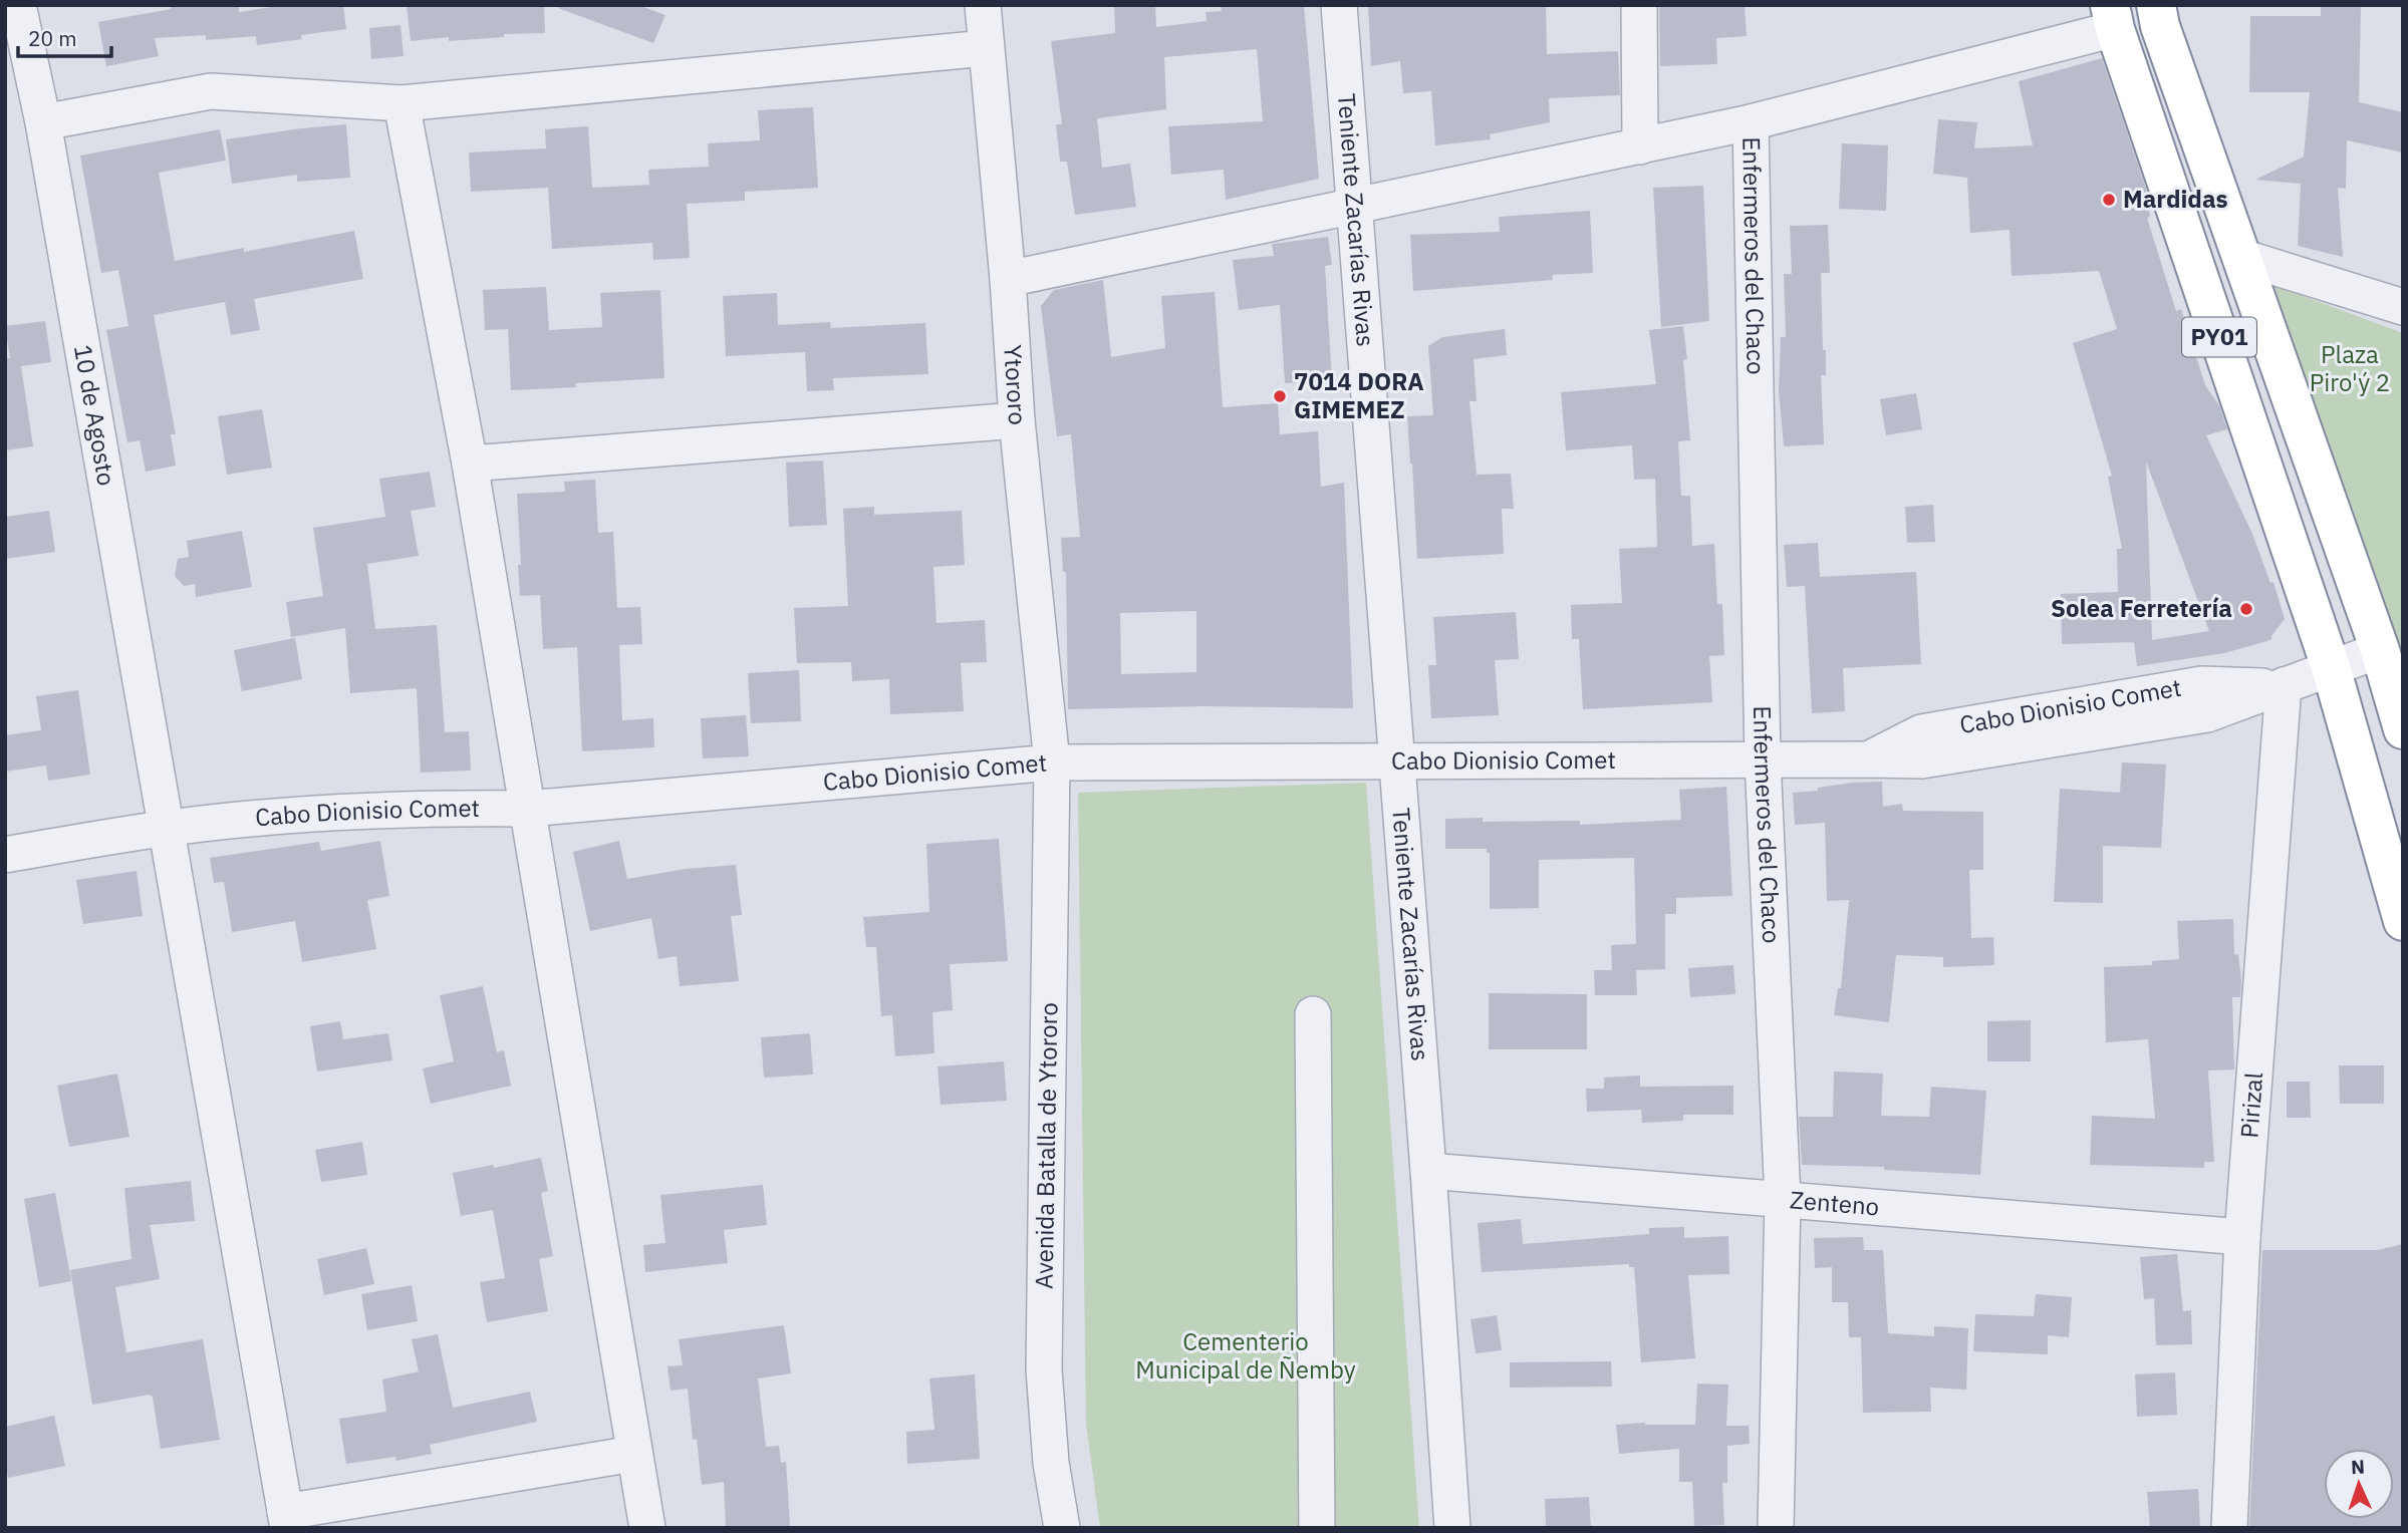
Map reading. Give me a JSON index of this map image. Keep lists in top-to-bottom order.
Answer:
{
  "streets": {
    "highway": ["PY01"],
    "street": [
      "Teniente Zacarías Rivas",
      "Enfermeros del Chaco",
      "Ytororo",
      "10 de Agosto",
      "Cabo Dionisio Comet",
      "Pirizal",
      "Avenida Batalla de Ytororo",
      "Zenteno"
    ]
  },
  "crossings": [
    ["Teniente Zacarías Rivas", "Cabo Dionisio Comet"],
    ["Teniente Zacarías Rivas", "Zenteno"],
    ["Enfermeros del Chaco", "Cabo Dionisio Comet"],
    ["Enfermeros del Chaco", "Zenteno"],
    ["PY01", "Cabo Dionisio Comet"],
    ["Ytororo", "Cabo Dionisio Comet"],
    ["Ytororo", "Avenida Batalla de Ytororo"],
    ["10 de Agosto", "Cabo Dionisio Comet"],
    ["Cabo Dionisio Comet", "Pirizal"],
    ["Cabo Dionisio Comet", "Avenida Batalla de Ytororo"],
    ["Pirizal", "Zenteno"]
  ],
  "parks": ["Plaza Piro'ý 2", "Cementerio Municipal de Ñemby"],
  "places": ["Mardidas", "7014 DORA GIMEMEZ", "Solea Ferretería"],
  "scale_bar": "20 m",
  "north": "top"
}
